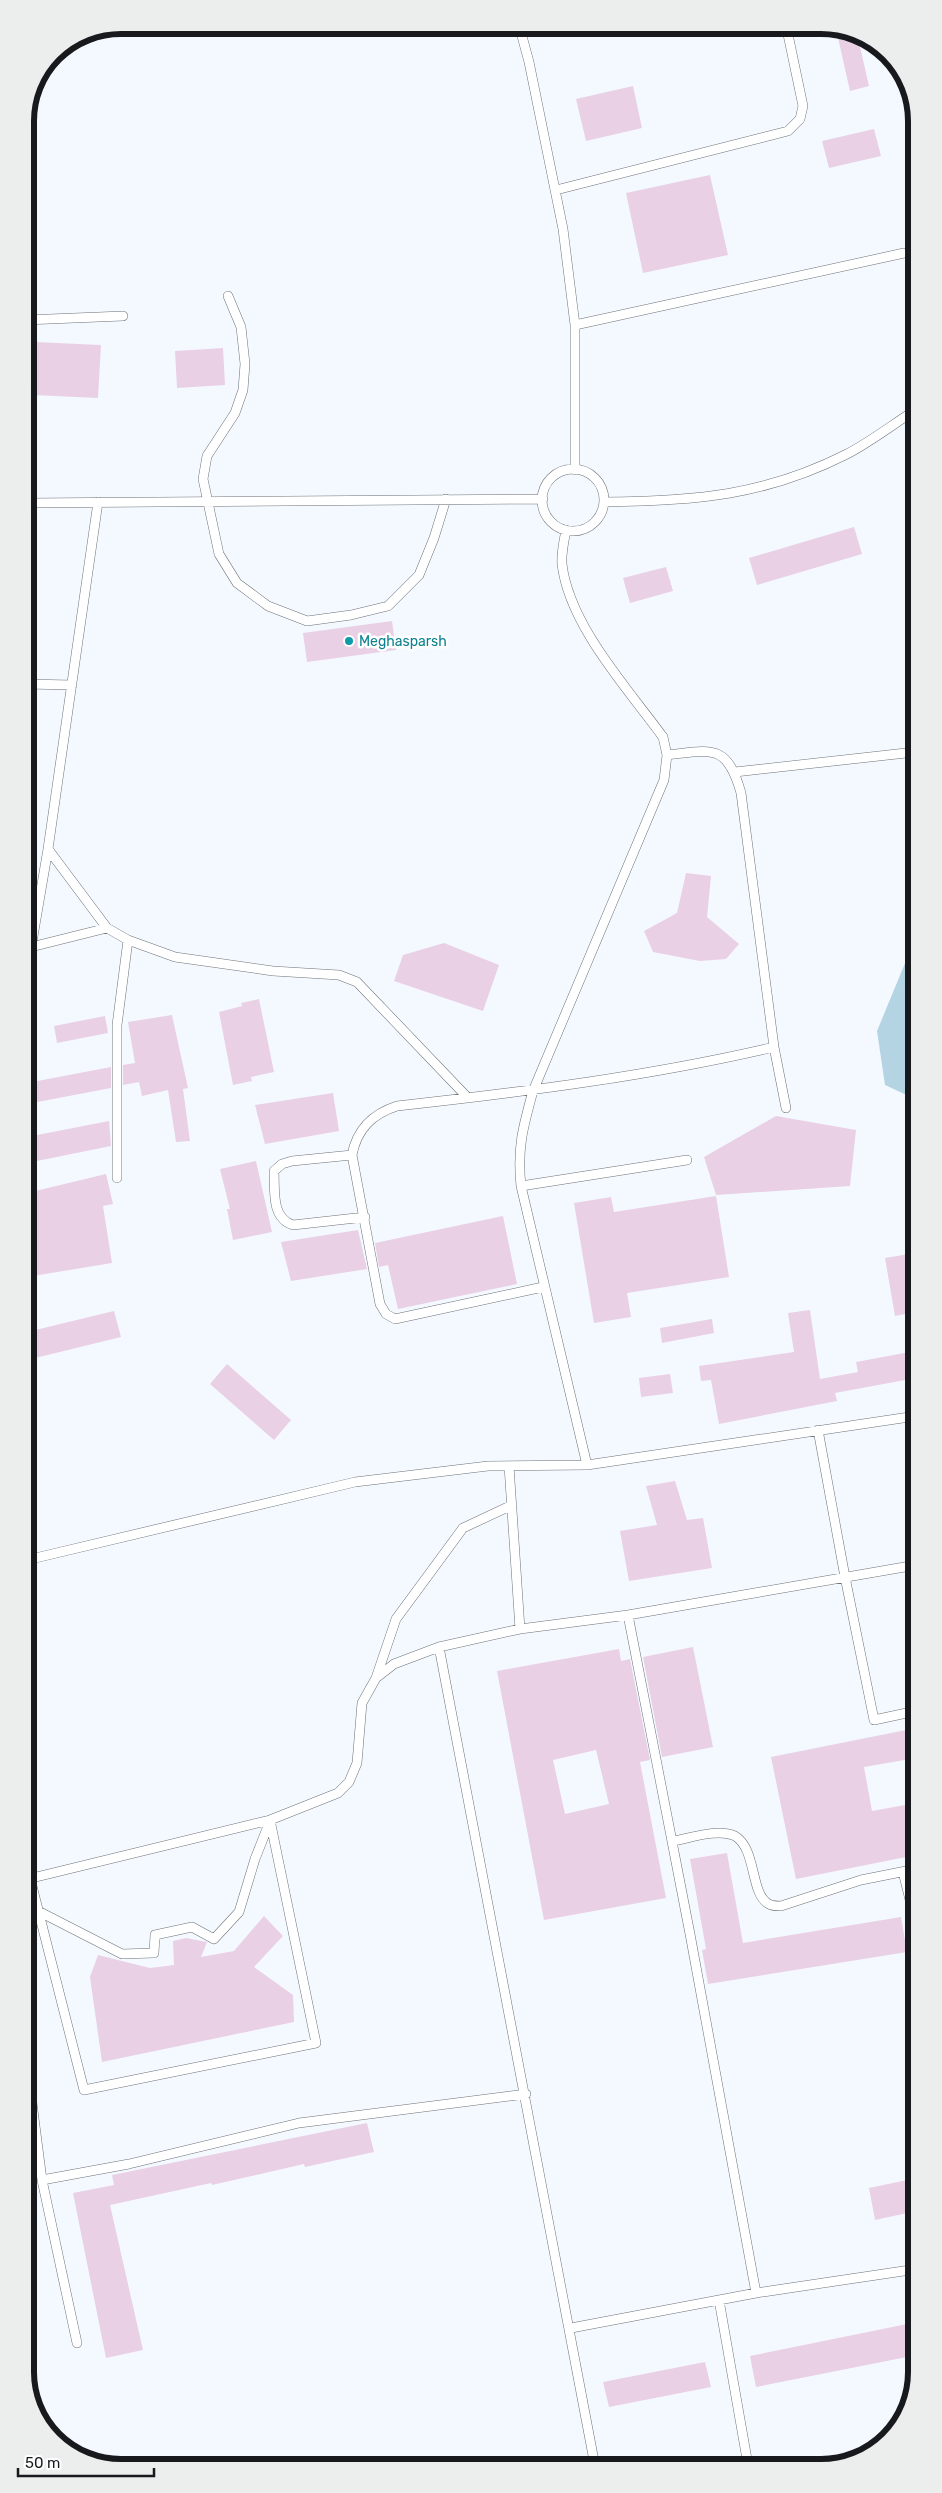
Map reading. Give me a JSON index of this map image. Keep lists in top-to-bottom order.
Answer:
{
  "places": ["Meghasparsh"],
  "scale_bar": "50 m"
}
